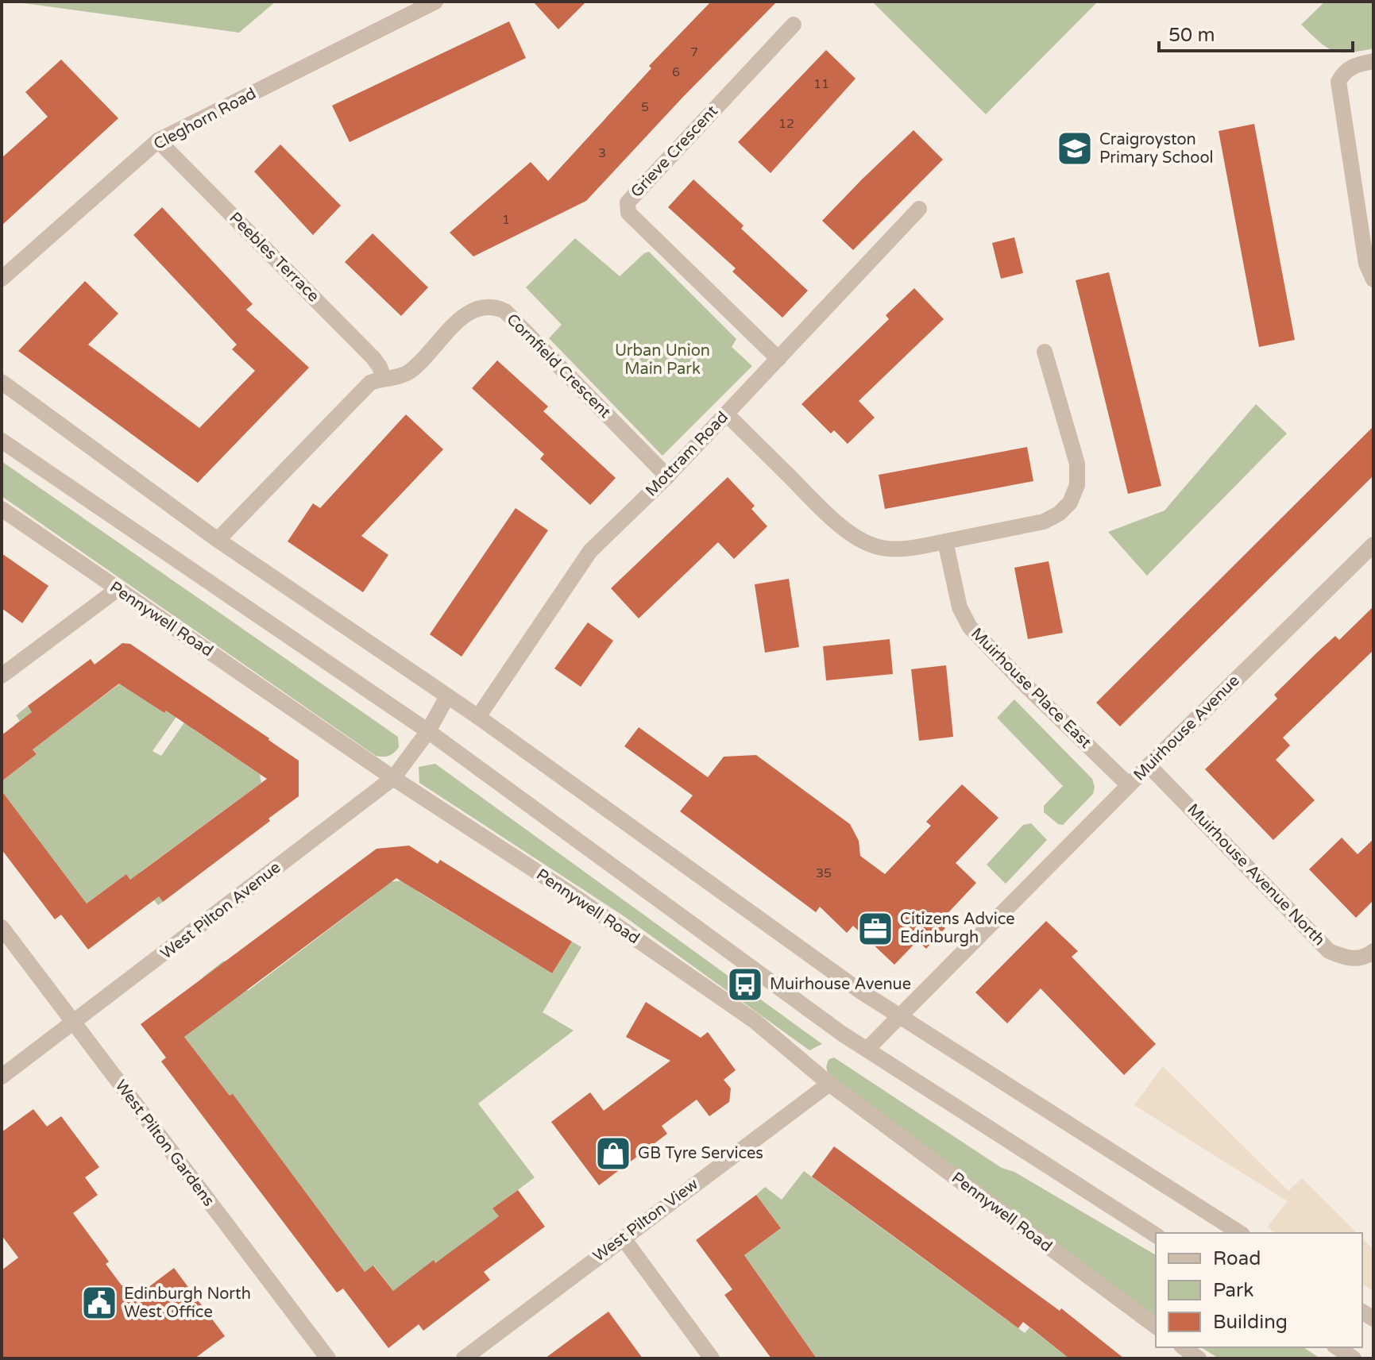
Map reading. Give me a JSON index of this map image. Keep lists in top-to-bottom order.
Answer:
{
  "streets": {
    "street": [
      "Cleghorn Road",
      "Grieve Crescent",
      "Peebles Terrace",
      "Cornfield Crescent",
      "Mottram Road",
      "Pennywell Road",
      "Muirhouse Place East",
      "Muirhouse Avenue",
      "Muirhouse Avenue North",
      "West Pilton Avenue",
      "West Pilton Gardens",
      "West Pilton View"
    ]
  },
  "crossings": [
    ["Cleghorn Road", "Peebles Terrace"],
    ["Grieve Crescent", "Mottram Road"],
    ["Peebles Terrace", "Cornfield Crescent"],
    ["Cornfield Crescent", "Mottram Road"],
    ["Pennywell Road", "West Pilton Avenue"],
    ["Pennywell Road", "West Pilton View"],
    ["Muirhouse Place East", "Muirhouse Avenue"],
    ["Muirhouse Avenue", "Muirhouse Avenue North"],
    ["West Pilton Avenue", "West Pilton Gardens"]
  ],
  "parks": ["Urban Union Main Park"],
  "places": {
    "school or university": ["Craigroyston Primary School"],
    "office": ["Citizens Advice Edinburgh"],
    "bus stop": ["Muirhouse Avenue"],
    "shop": ["GB Tyre Services"],
    "public building": ["Edinburgh North West Office"]
  },
  "house_numbers": [
    "7",
    "6",
    "11",
    "5",
    "12",
    "3",
    "1",
    "35"
  ],
  "legend": ["Road", "Park", "Building"],
  "scale_bar": "50 m"
}
